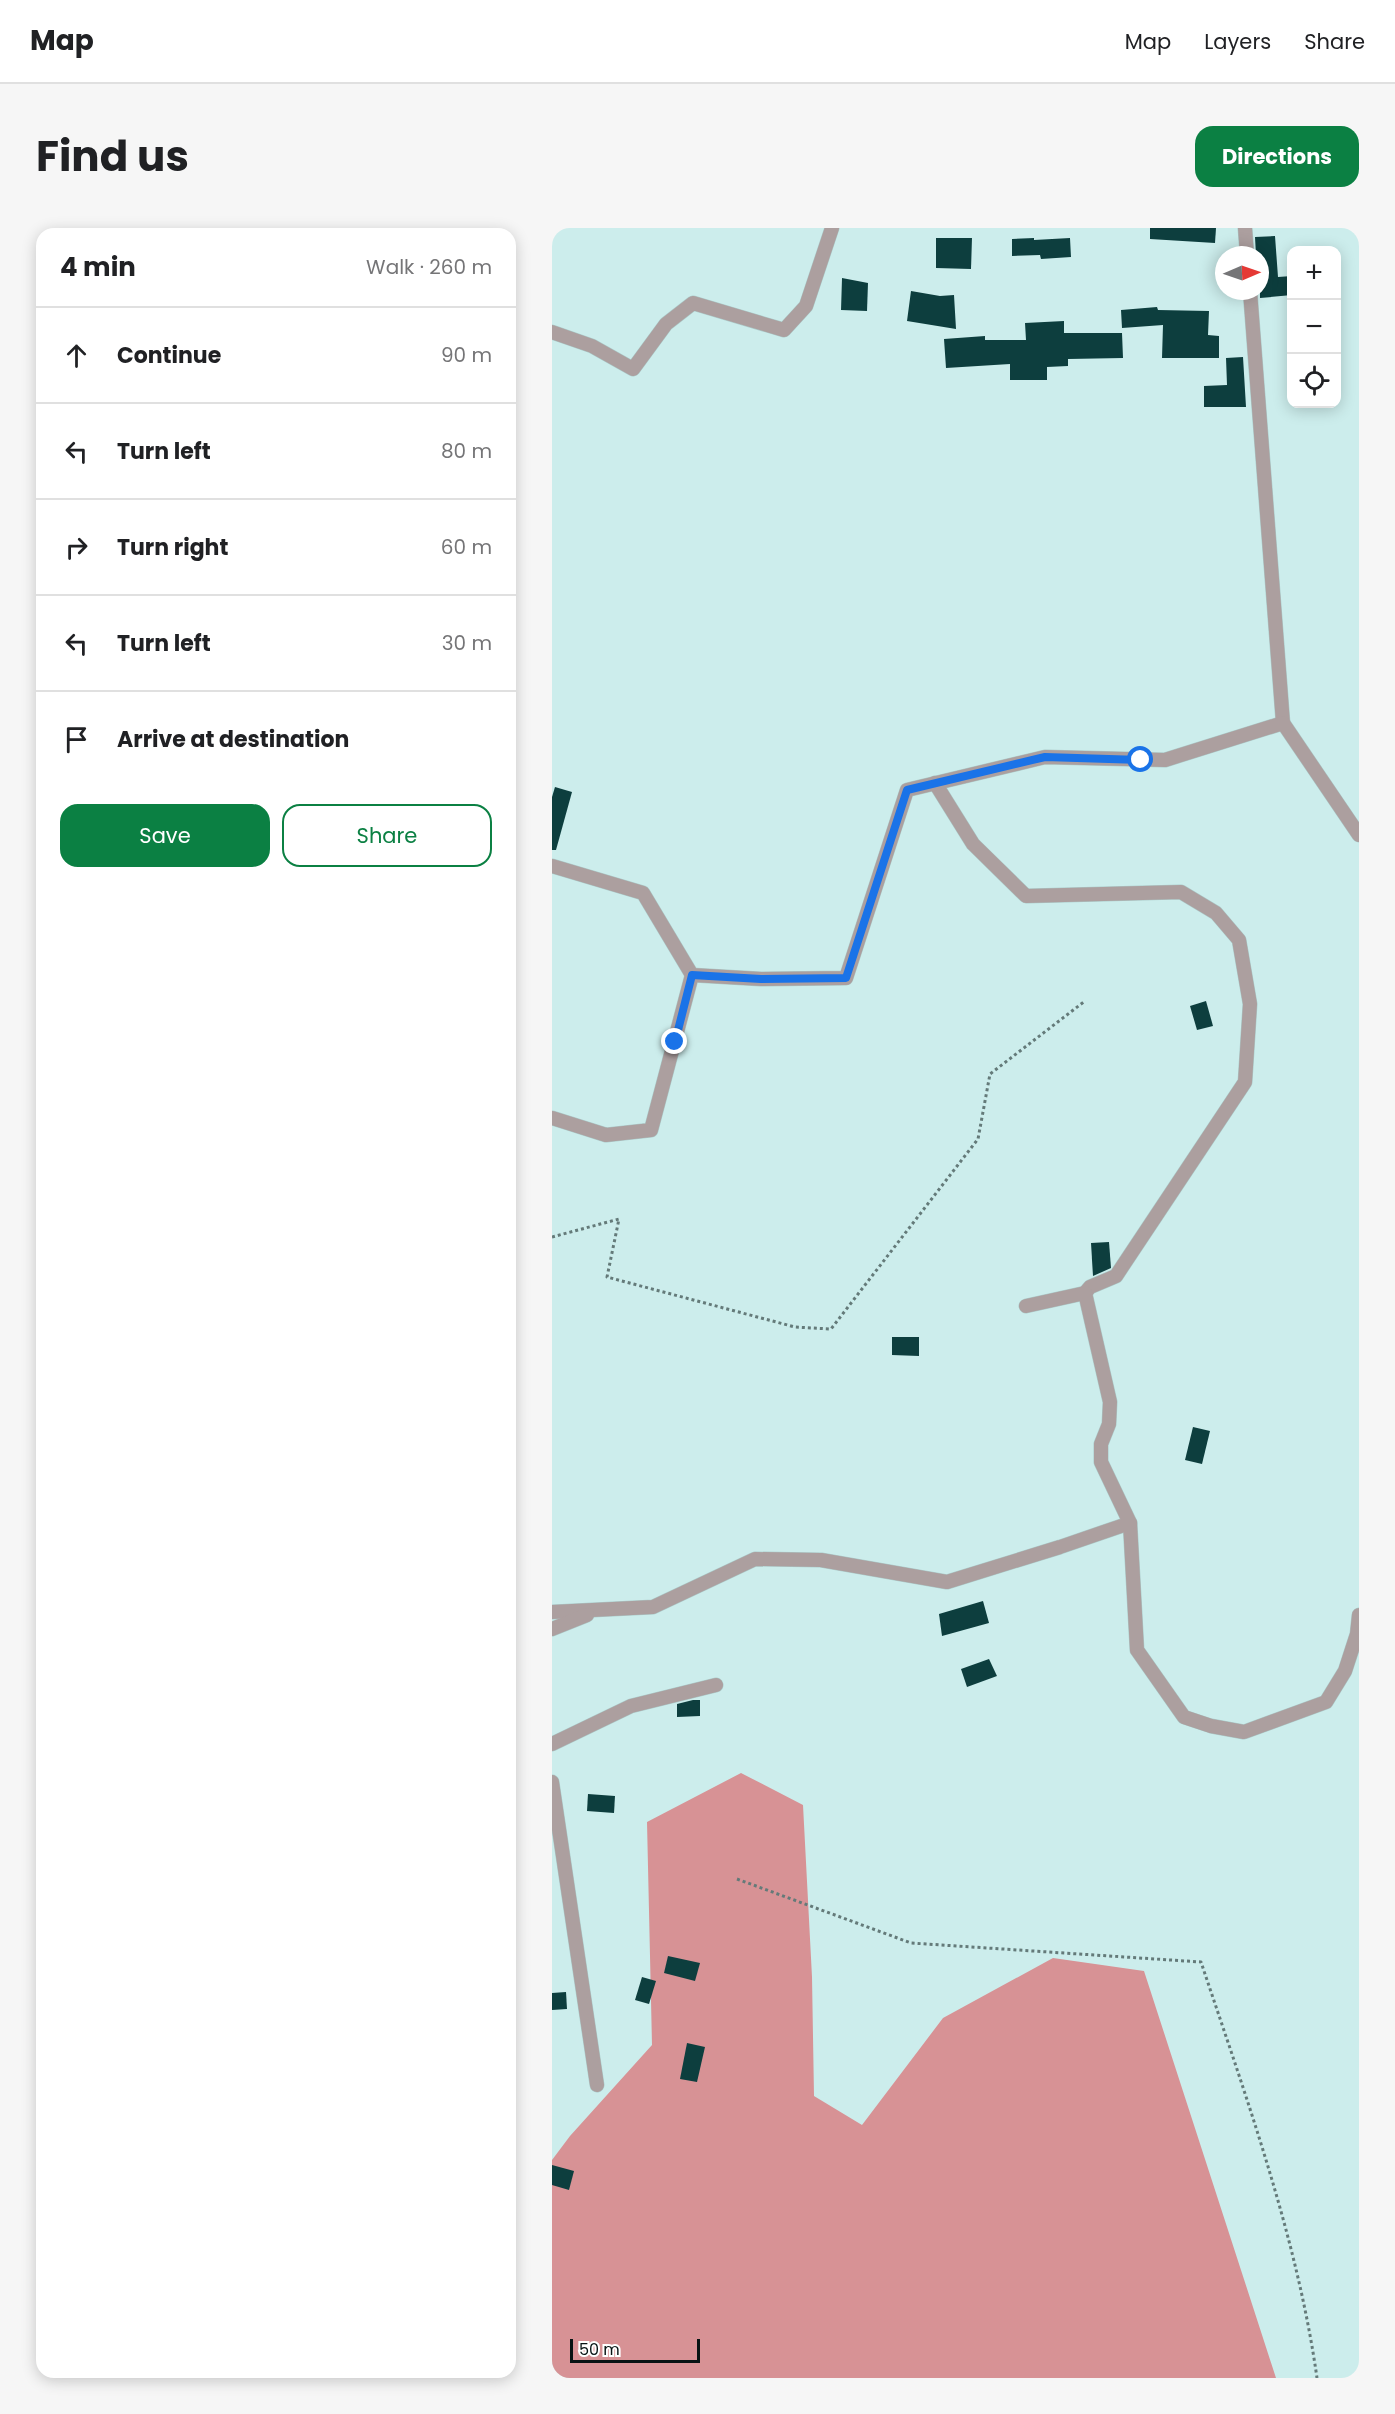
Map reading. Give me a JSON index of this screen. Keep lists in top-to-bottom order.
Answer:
{
  "scale_bar": "50 m",
  "north": "right",
  "page": {
    "header": "Map",
    "nav": ["Map", "Layers", "Share"],
    "title": "Find us",
    "buttons": [
      "Directions",
      ["Save", "Share"]
    ],
    "heading": ["4 min", "Walk · 260 m"],
    "map_buttons": ["+", "−"],
    "list": [
      ["Continue", "90 m"],
      ["Turn left", "80 m"],
      ["Turn right", "60 m"],
      ["Turn left", "30 m"],
      "Arrive at destination"
    ],
    "scale": "50 m"
  }
}
